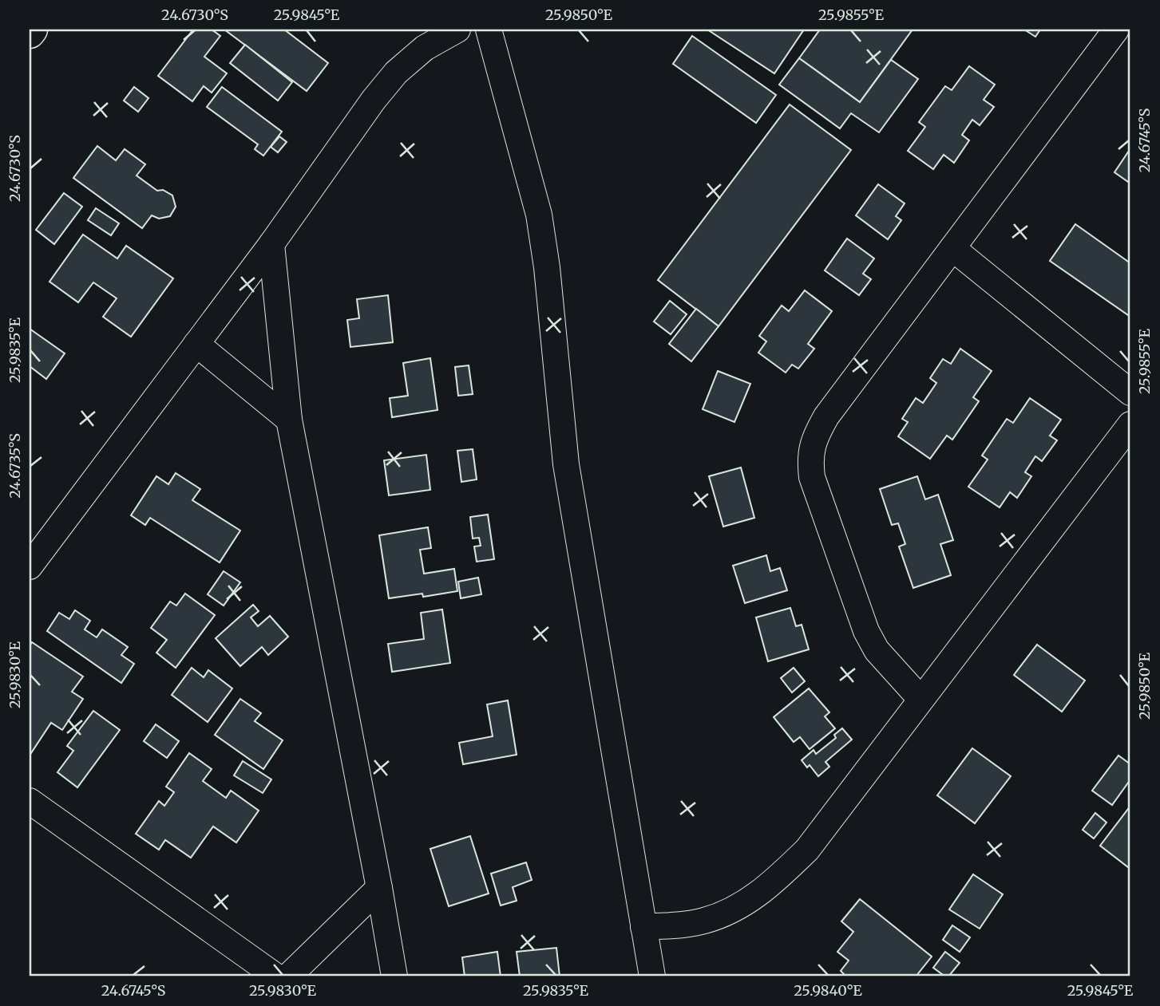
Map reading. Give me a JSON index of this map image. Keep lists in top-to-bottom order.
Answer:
{
  "coordinates": [
    "24.6730°S",
    "25.9845°E",
    "25.9850°E",
    "25.9855°E",
    "24.6745°S",
    "25.9835°E",
    "24.6735°S",
    "25.9830°E",
    "25.9840°E"
  ]
}
